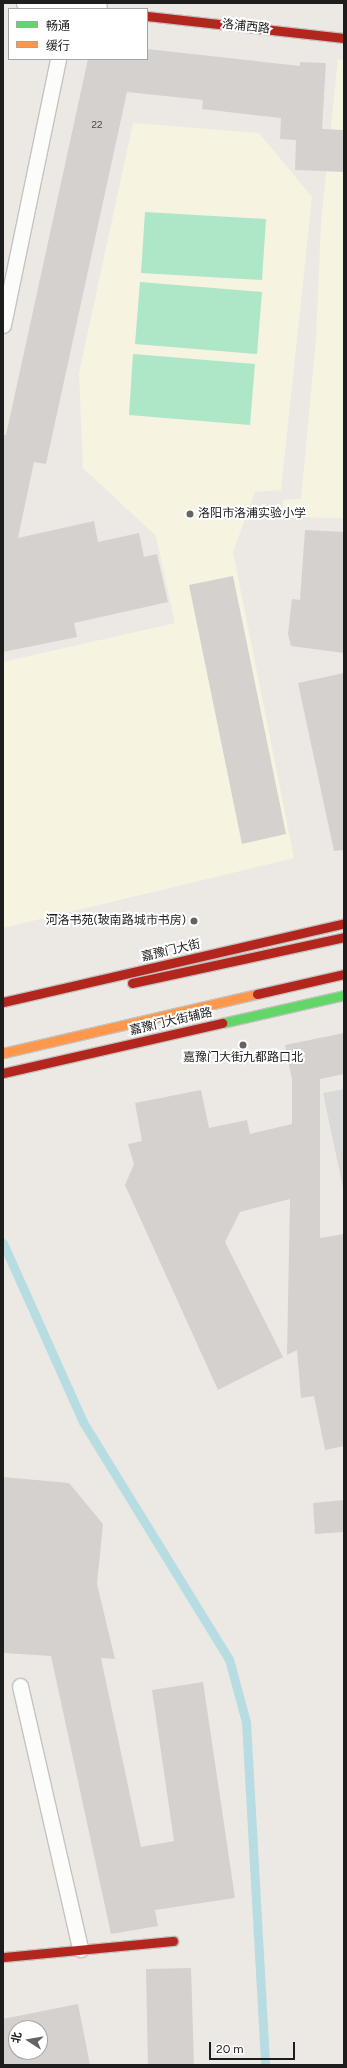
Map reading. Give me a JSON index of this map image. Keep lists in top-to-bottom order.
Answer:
{
  "streets": {
    "main road": ["洛浦西路", "嘉豫门大街", "嘉豫门大街辅路"]
  },
  "places": ["洛阳市洛浦实验小学", "河洛书苑(玻南路城市书房)", "嘉豫门大街九都路口北"],
  "house_numbers": ["22"],
  "legend": ["畅通", "缓行"],
  "scale_bar": "20 m",
  "north": "left"
}
